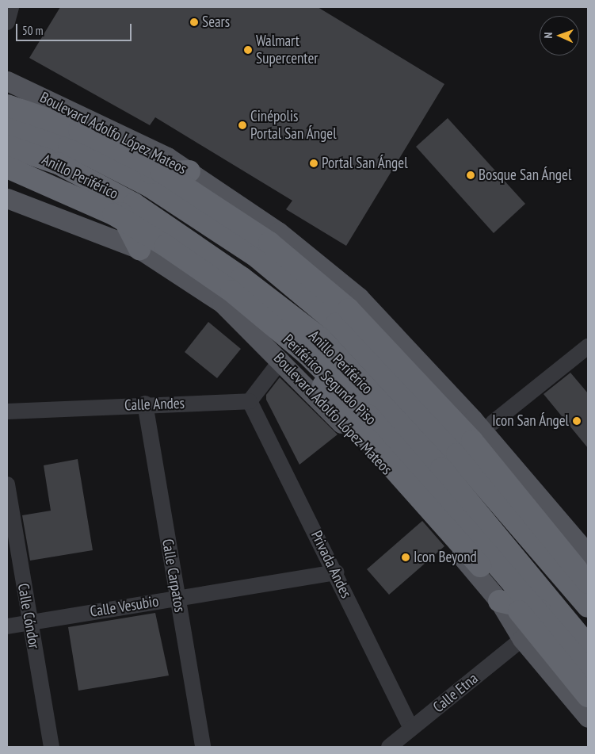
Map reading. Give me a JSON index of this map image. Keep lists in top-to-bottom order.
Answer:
{
  "streets": {
    "highway": ["Anillo Periférico", "Periférico Segundo Piso"],
    "main road": ["Boulevard Adolfo López Mateos"],
    "street": [
      "Calle Andes",
      "Privada Andes",
      "Calle Carpatos",
      "Calle Vesubio",
      "Calle Cóndor",
      "Calle Etna"
    ]
  },
  "crossings": [
    ["Boulevard Adolfo López Mateos", "Calle Etna"],
    ["Calle Andes", "Privada Andes"],
    ["Calle Andes", "Calle Carpatos"],
    ["Privada Andes", "Calle Vesubio"],
    ["Privada Andes", "Calle Etna"],
    ["Calle Carpatos", "Calle Vesubio"],
    ["Calle Vesubio", "Calle Cóndor"]
  ],
  "places": [
    "Sears",
    "Walmart Supercenter",
    "Cinépolis Portal San Ángel",
    "Portal San Ángel",
    "Bosque San Ángel",
    "Icon San Ángel",
    "Icon Beyond"
  ],
  "scale_bar": "50 m",
  "north": "left"
}
